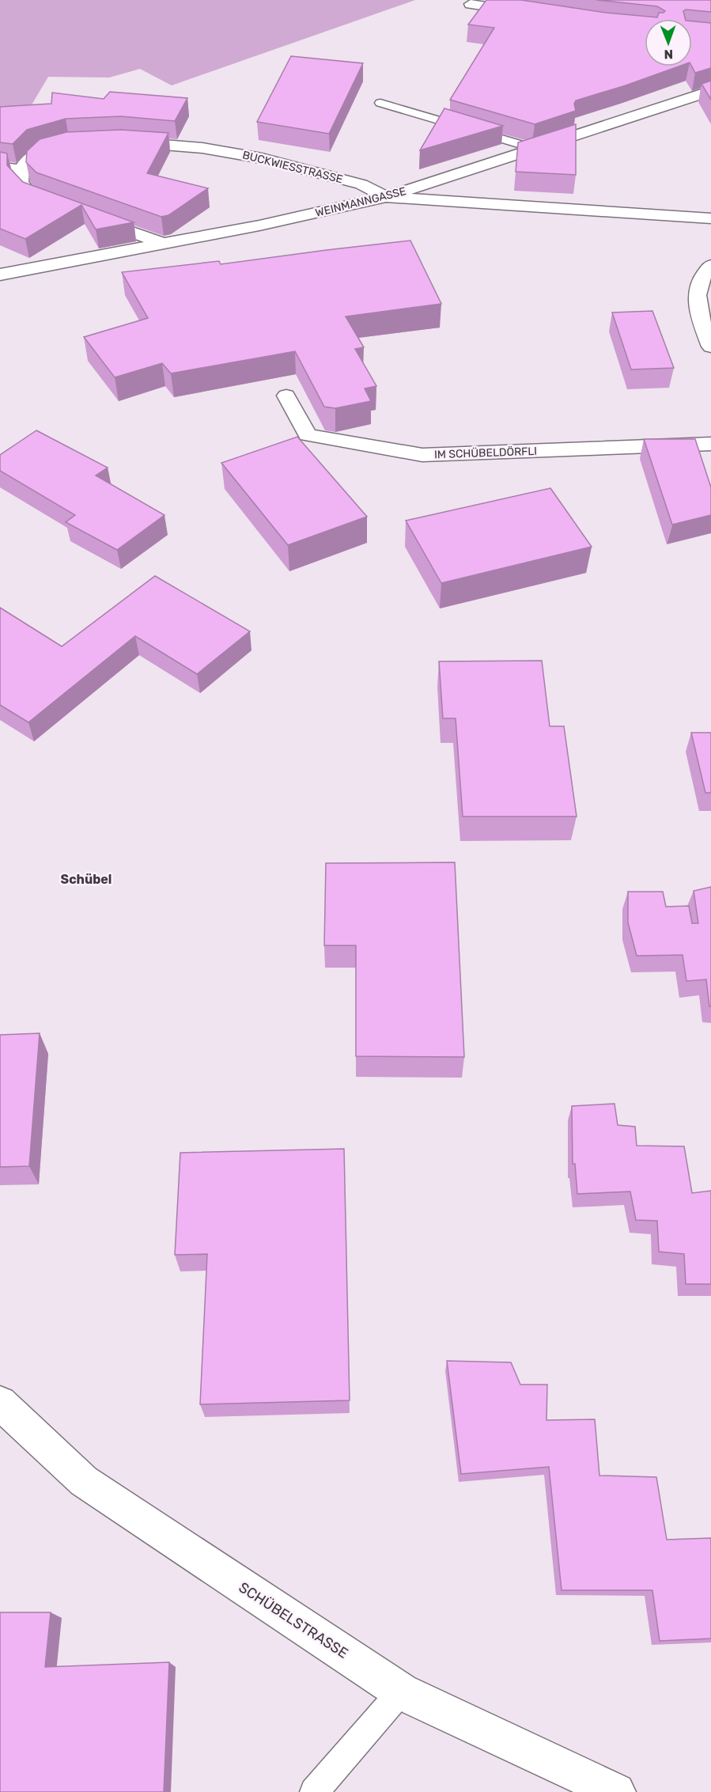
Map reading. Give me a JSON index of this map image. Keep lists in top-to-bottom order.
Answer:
{
  "streets": {
    "street": [
      "BUCKWIESSTRASSE",
      "WEINMANNGASSE",
      "IM SCHÜBELDÖRFLI",
      "SCHÜBELSTRASSE"
    ]
  },
  "crossings": [
    ["BUCKWIESSTRASSE", "WEINMANNGASSE"]
  ],
  "districts": ["Schübel"],
  "north": "bottom"
}
